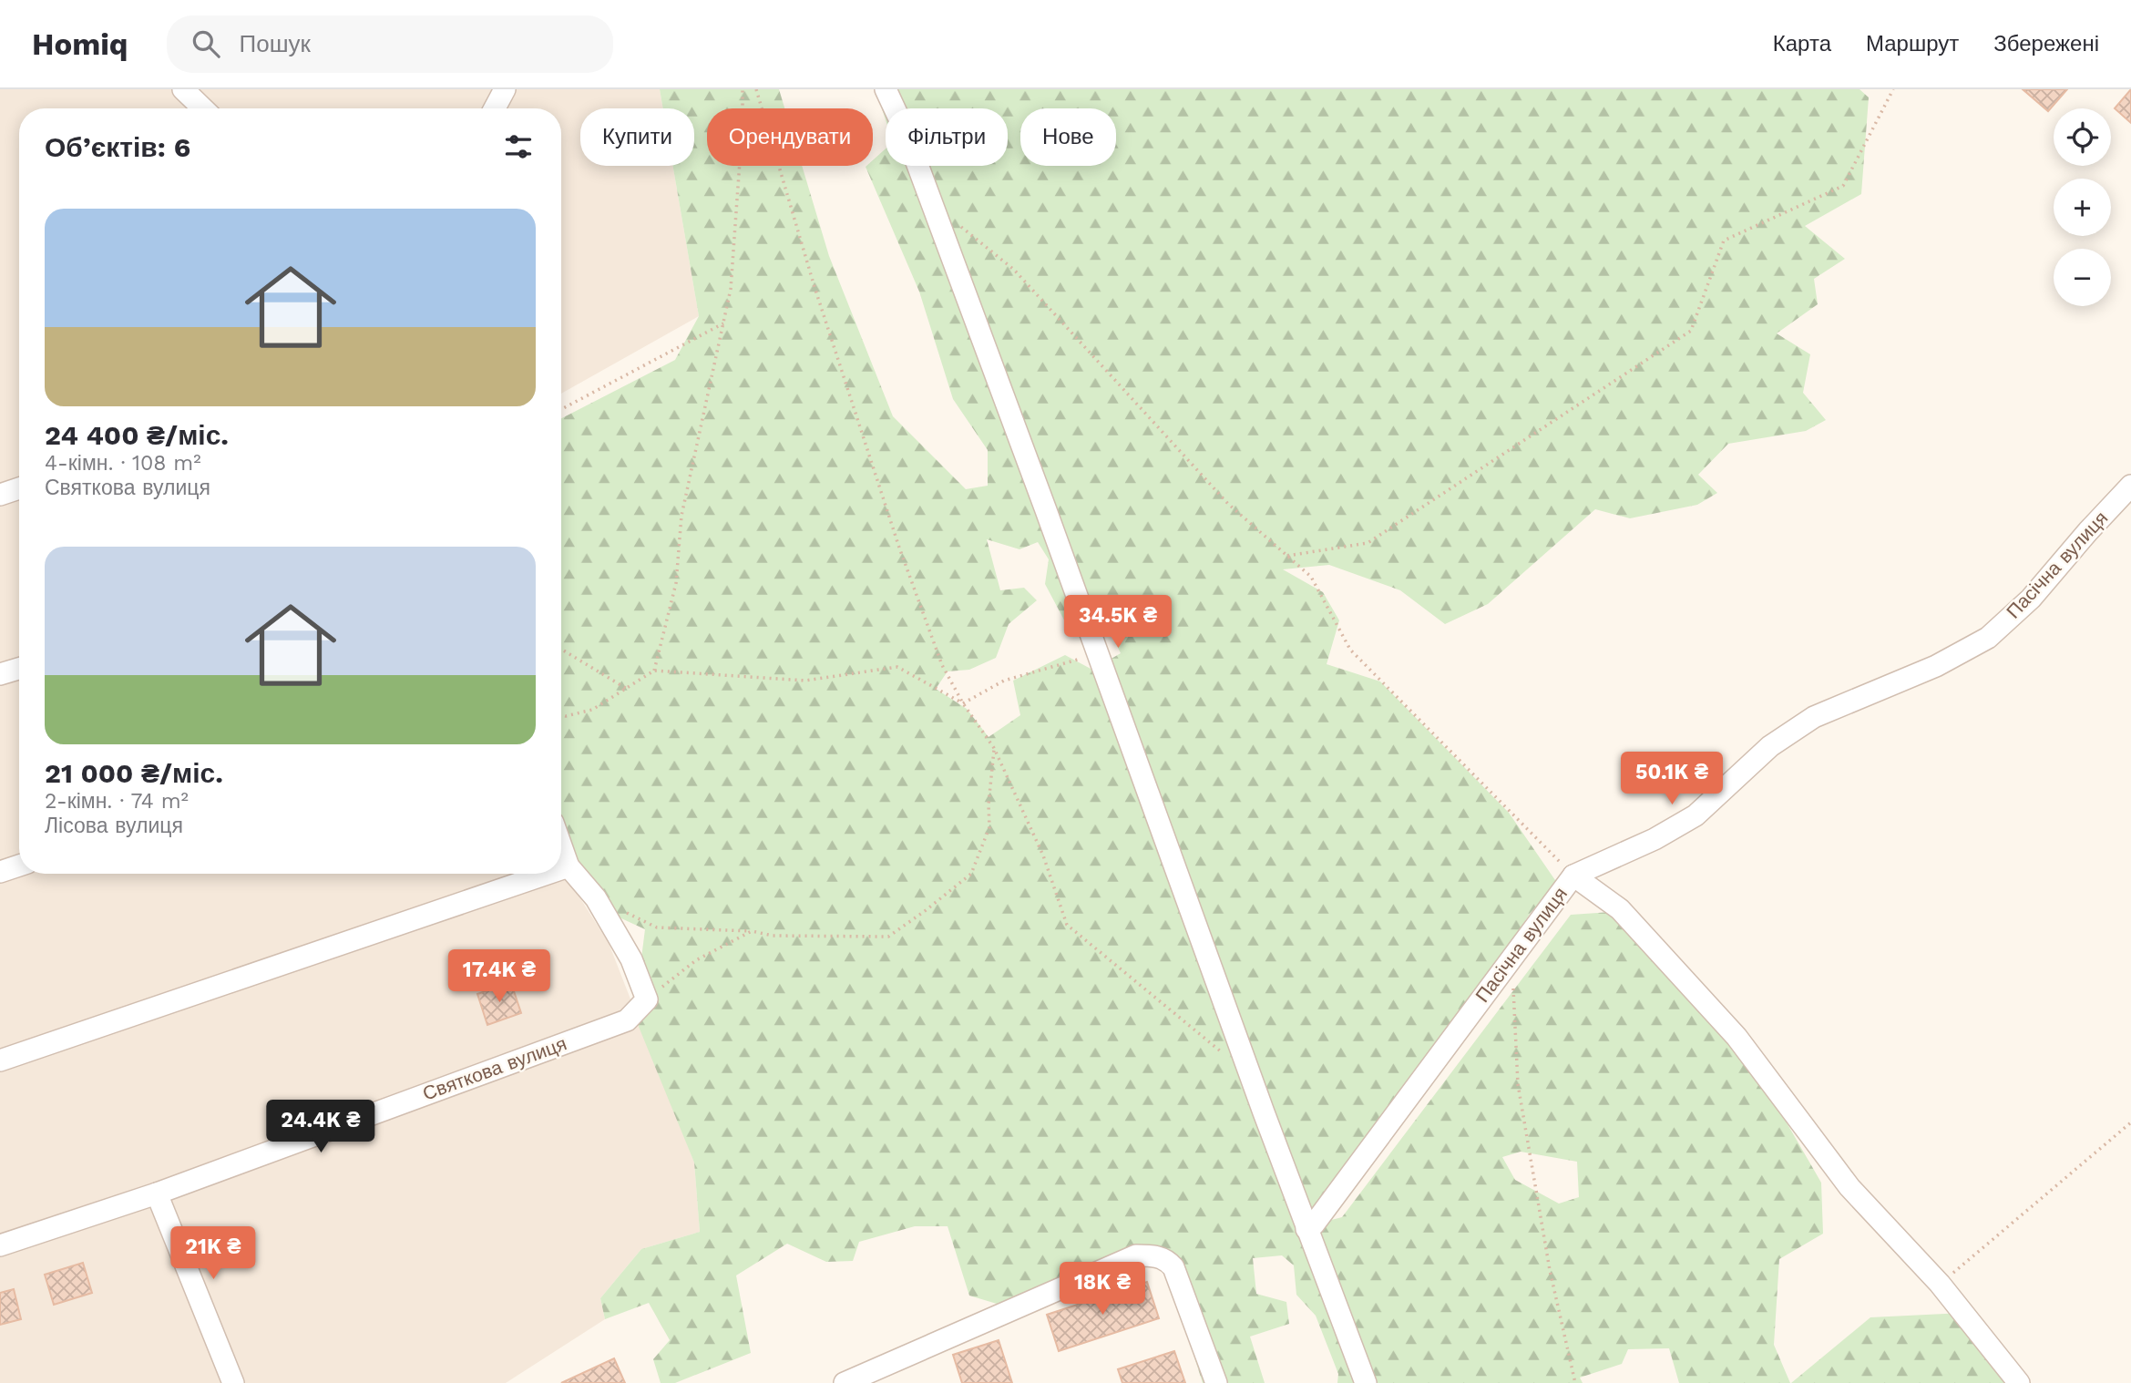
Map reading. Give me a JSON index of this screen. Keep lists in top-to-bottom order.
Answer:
{
  "streets": {
    "street": ["Пасічна вулиця", "Святкова вулиця"]
  },
  "page": {
    "header": "Homiq",
    "search": "Пошук",
    "nav": ["Карта", "Маршрут", "Збережені"],
    "map_buttons": ["+", "−"],
    "chip": [
      "Купити",
      "Орендувати",
      "Фільтри",
      "Нове"
    ],
    "heading": "Об’єктів: 6",
    "list": [
      {
        "name": "24 400 ₴/міс.",
        "note": "4-кімн. · 108 m² · Святкова вулиця"
      },
      {
        "name": "21 000 ₴/міс.",
        "note": "2-кімн. · 74 m² · Лісова вулиця"
      }
    ],
    "price": [
      "34.5K ₴",
      "50.1K ₴",
      "17.4K ₴",
      "24.4K ₴",
      "21K ₴",
      "18K ₴"
    ]
  }
}
